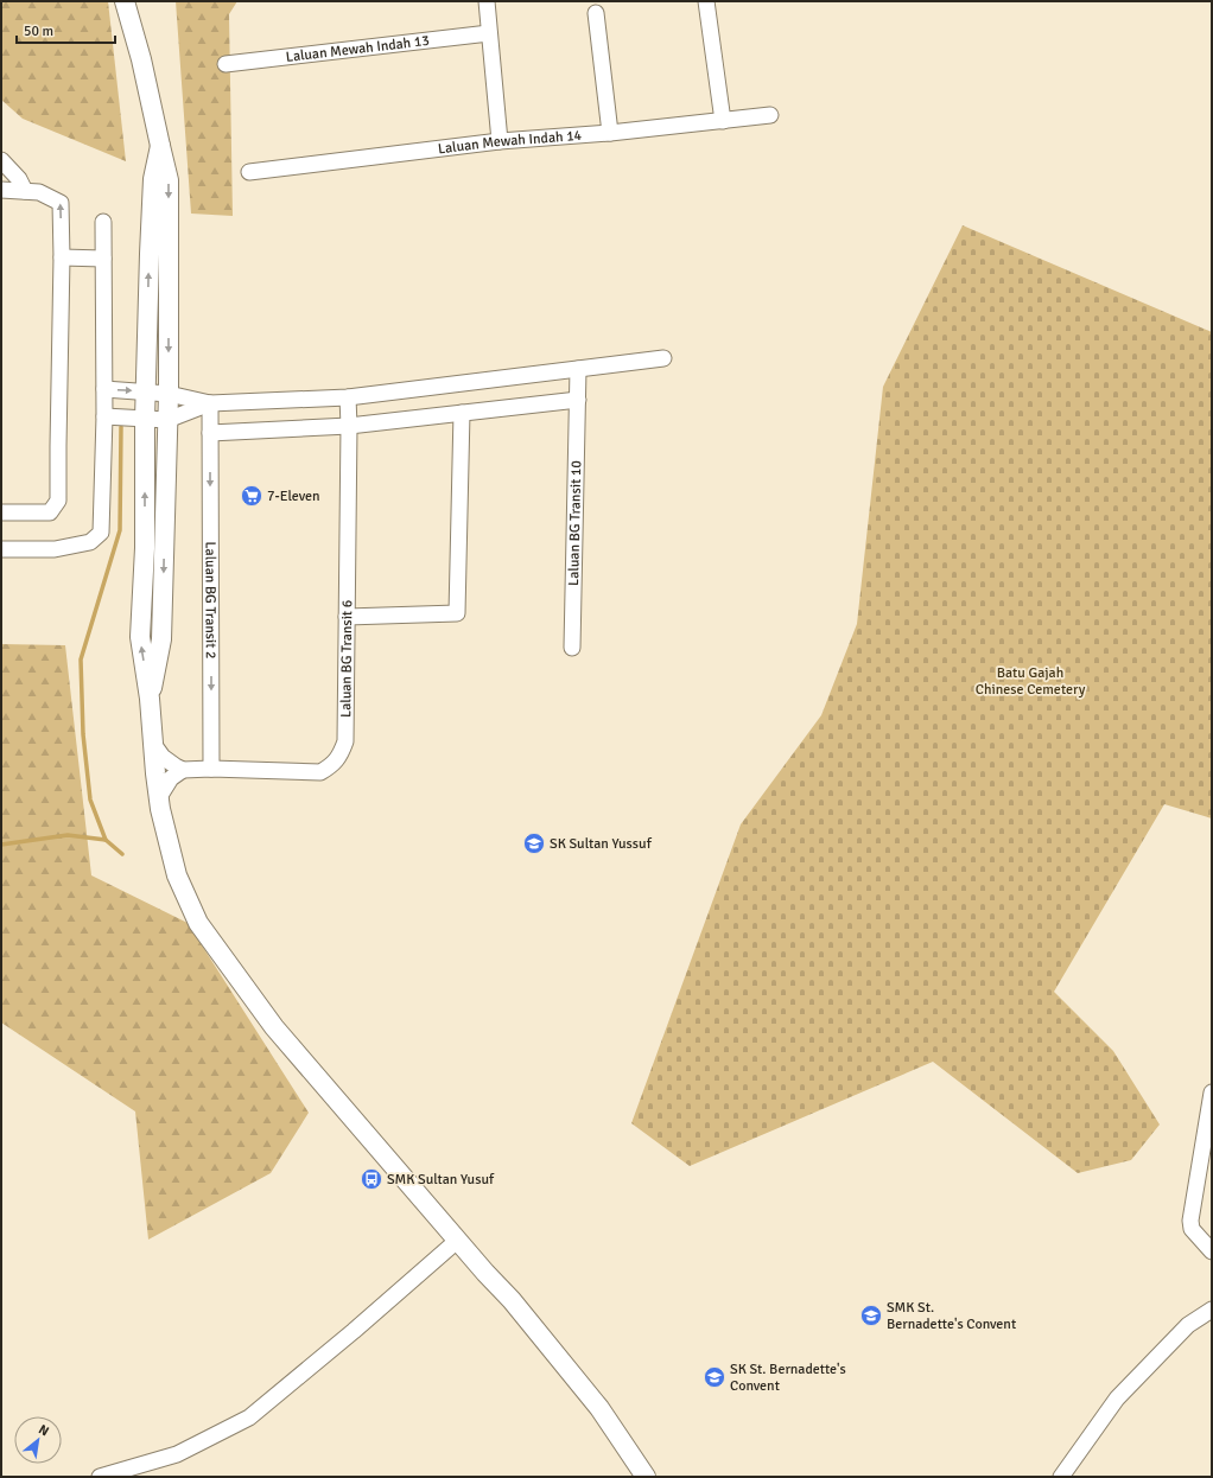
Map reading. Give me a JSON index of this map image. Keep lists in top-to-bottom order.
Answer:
{
  "streets": {
    "street": [
      "Laluan Mewah Indah 13",
      "Laluan Mewah Indah 14",
      "Laluan BG Transit 10",
      "Laluan BG Transit 2",
      "Laluan BG Transit 6"
    ]
  },
  "crossings": [
    ["Laluan BG Transit 2", "Laluan BG Transit 6"]
  ],
  "one_way": ["Laluan BG Transit 2"],
  "parks": ["Batu Gajah Chinese Cemetery"],
  "places": {
    "supermarket": ["7-Eleven"],
    "school or university": ["SK Sultan Yussuf", "SMK St. Bernadette's Convent", "SK St. Bernadette's Convent"],
    "bus stop": ["SMK Sultan Yusuf"]
  },
  "scale_bar": "50 m",
  "north": "top right"
}
